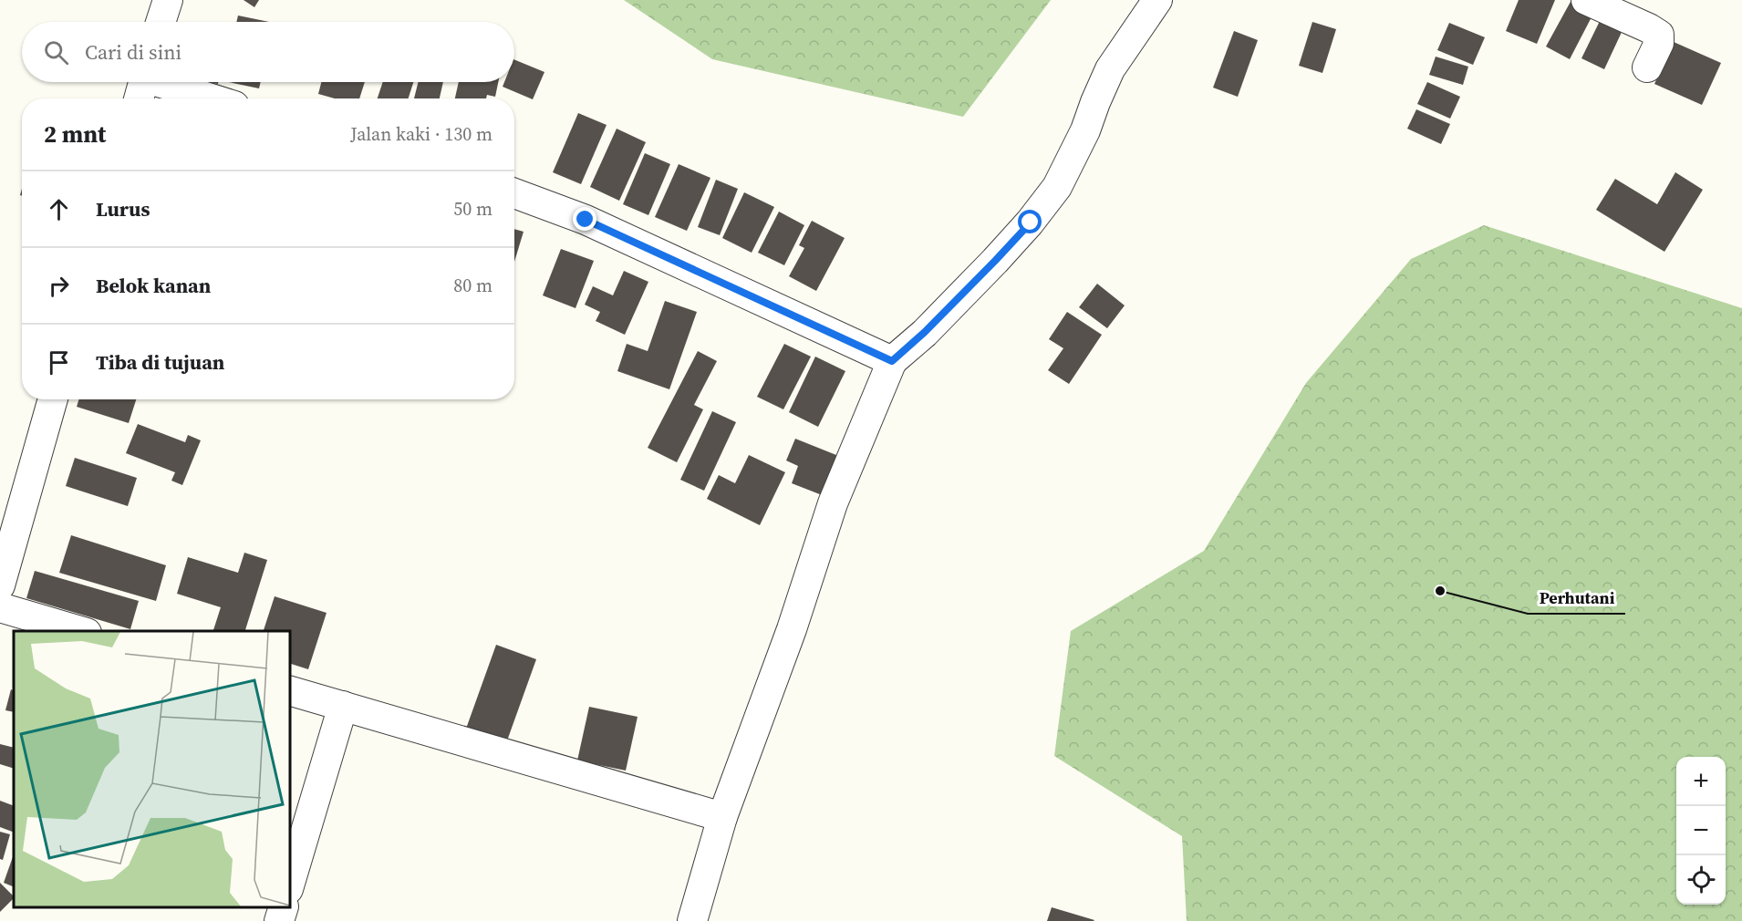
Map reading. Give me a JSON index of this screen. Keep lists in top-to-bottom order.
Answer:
{
  "places": ["Perhutani"],
  "page": {
    "search": "Cari di sini",
    "heading": ["2 mnt", "Jalan kaki · 130 m"],
    "list": [
      ["Lurus", "50 m"],
      ["Belok kanan", "80 m"],
      "Tiba di tujuan"
    ],
    "map_buttons": ["+", "−"]
  }
}
